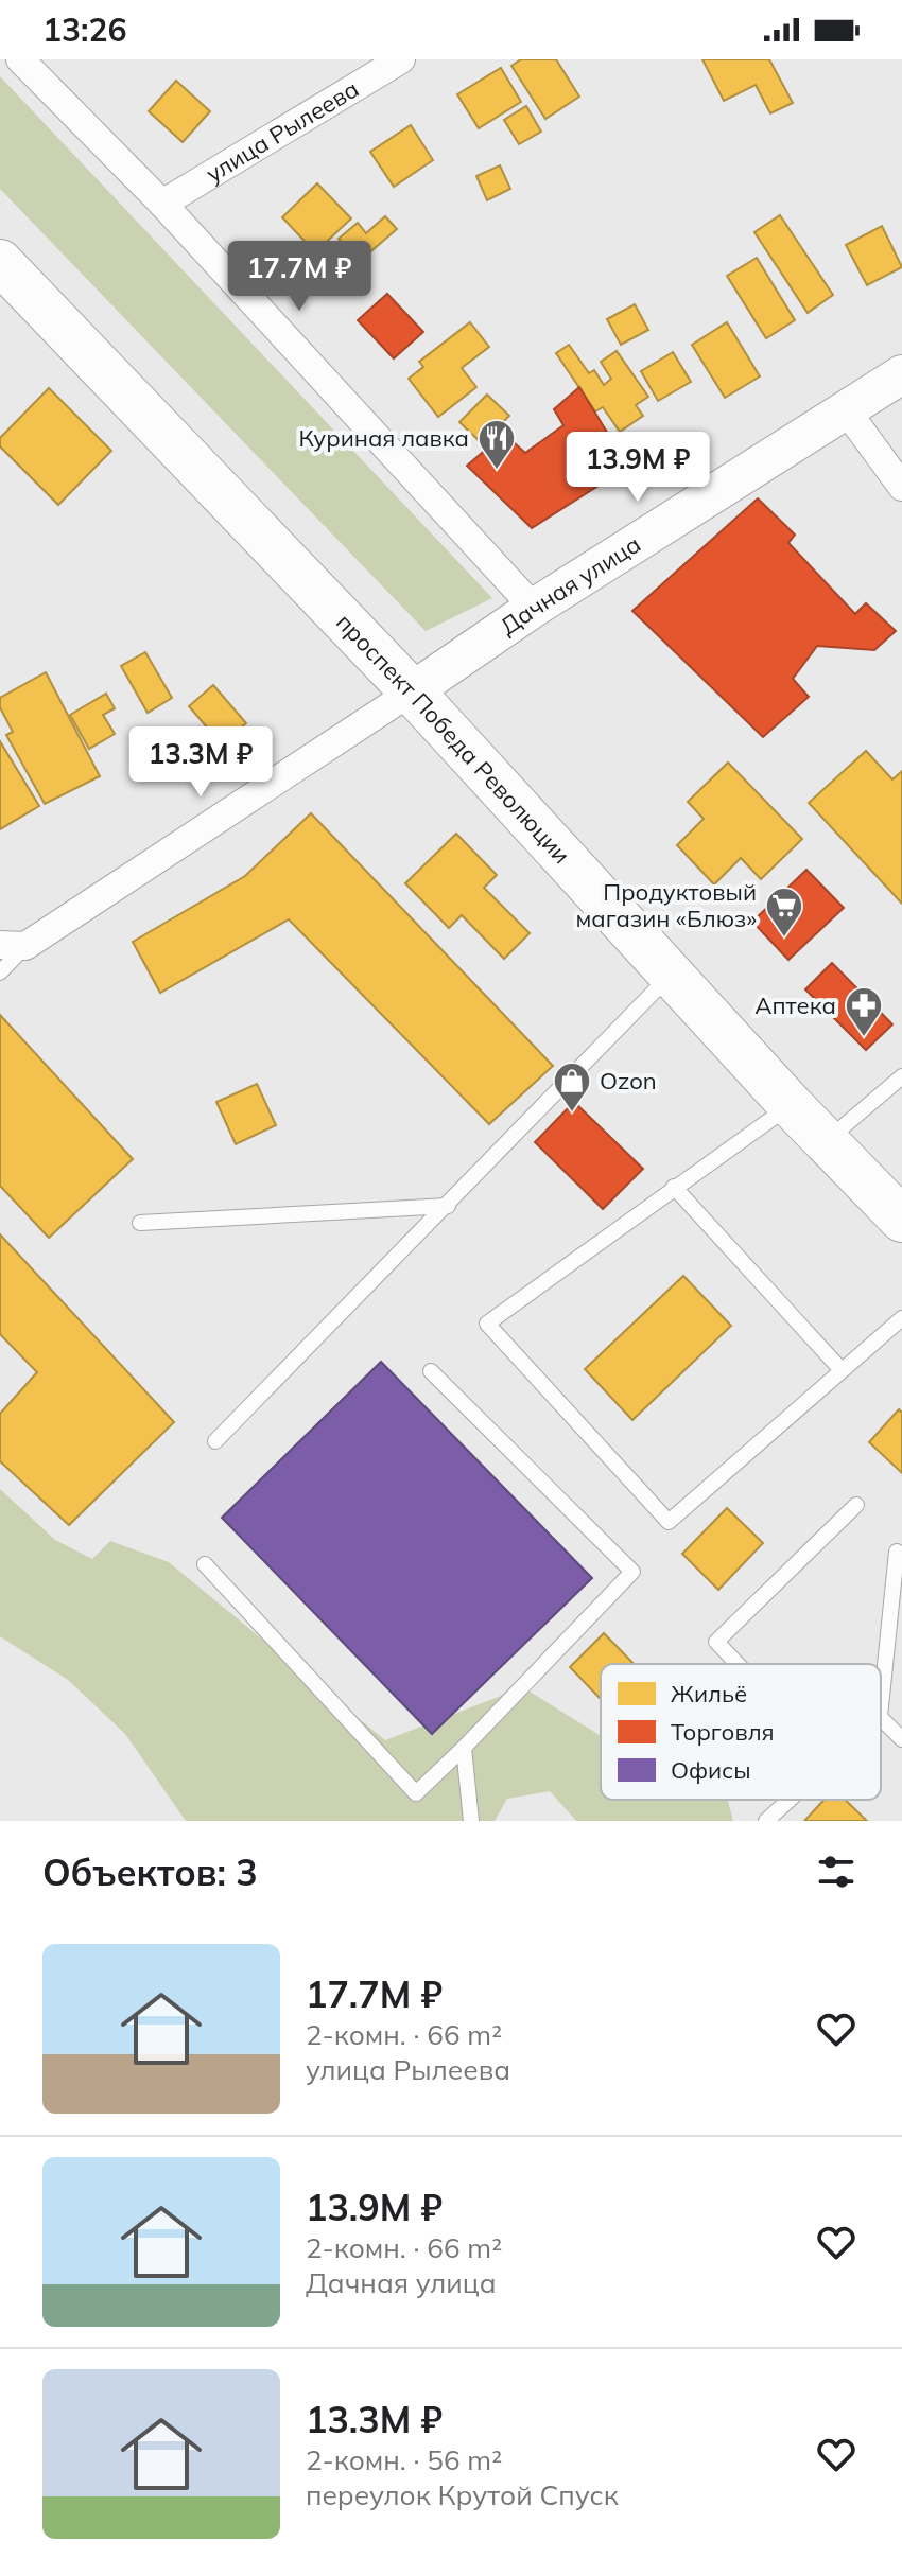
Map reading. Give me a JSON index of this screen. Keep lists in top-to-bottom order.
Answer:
{
  "streets": {
    "main road": ["проспект Победа Революции"],
    "street": ["улица Рылеева", "Дачная улица"]
  },
  "crossings": [
    ["Дачная улица", "проспект Победа Революции"]
  ],
  "places": {
    "restaurant": ["Куриная лавка"],
    "supermarket": ["Продуктовый магазин «Блюз»"],
    "pharmacy": ["Аптека"],
    "shop": ["Ozon"]
  },
  "legend": ["Жильё", "Торговля", "Офисы"],
  "page": {
    "status": "13:26",
    "price": ["17.7M ₽", "13.9M ₽", "13.3M ₽"],
    "heading": "Объектов: 3",
    "list": [
      {
        "name": "17.7M ₽",
        "note": "2-комн. · 66 m² · улица Рылеева"
      },
      {
        "name": "13.9M ₽",
        "note": "2-комн. · 66 m² · Дачная улица"
      },
      {
        "name": "13.3M ₽",
        "note": "2-комн. · 56 m² · переулок Крутой Спуск"
      }
    ]
  }
}
